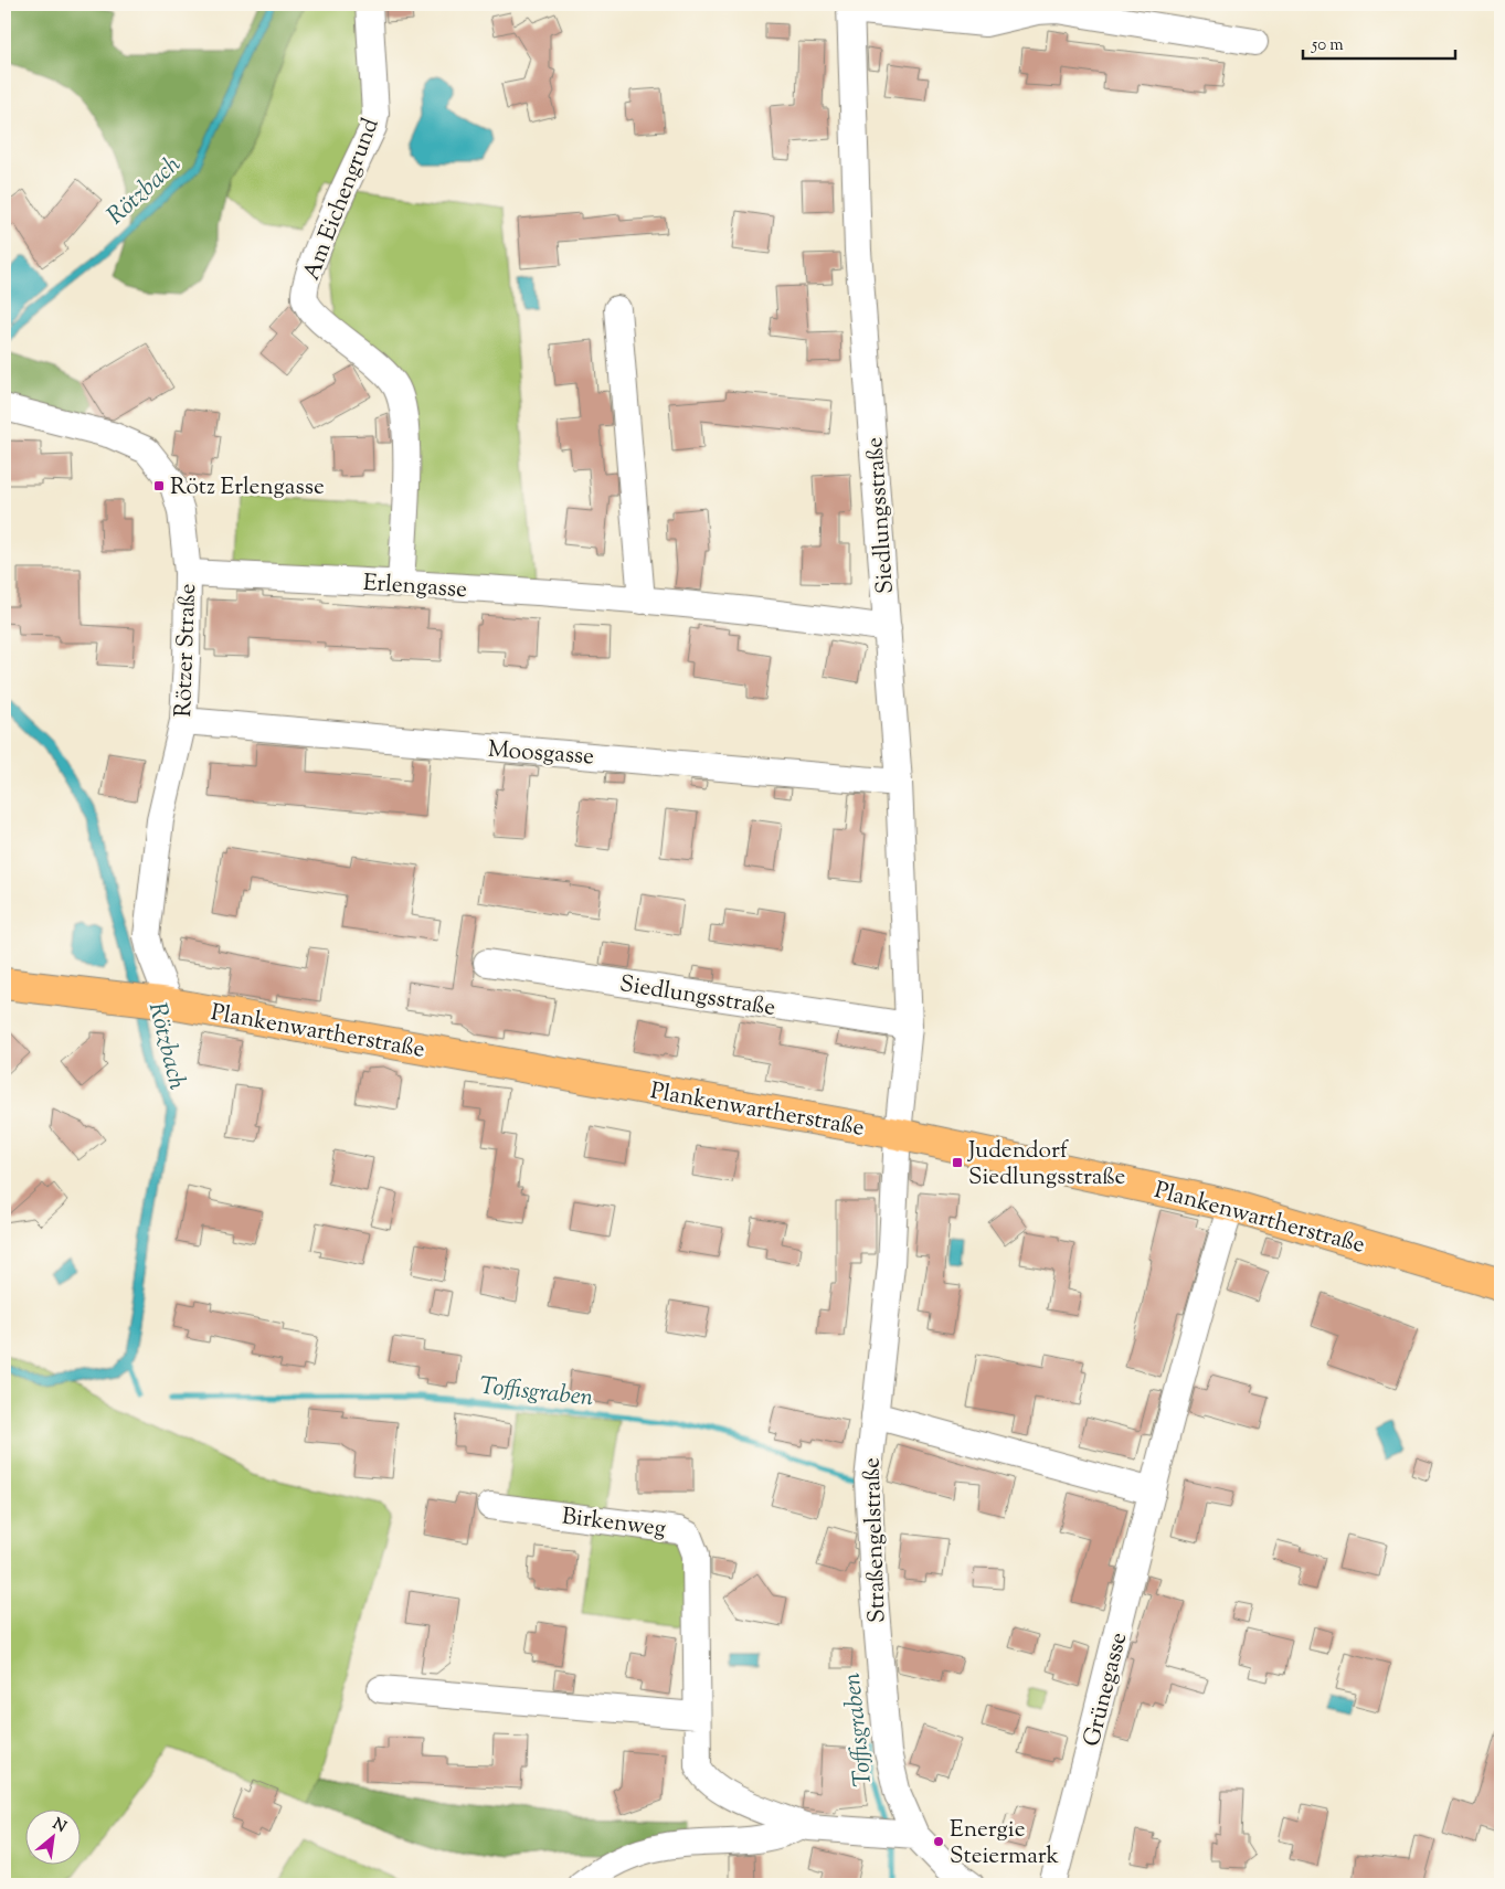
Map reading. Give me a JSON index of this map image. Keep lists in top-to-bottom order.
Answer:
{
  "streets": {
    "main road": ["Plankenwartherstraße"],
    "street": [
      "Am Eichengrund",
      "Siedlungsstraße",
      "Erlengasse",
      "Rötzer Straße",
      "Moosgasse",
      "Birkenweg",
      "Straßengelstraße",
      "Grünegasse"
    ]
  },
  "crossings": [
    ["Am Eichengrund", "Erlengasse"],
    ["Siedlungsstraße", "Erlengasse"],
    ["Siedlungsstraße", "Moosgasse"],
    ["Siedlungsstraße", "Plankenwartherstraße"],
    ["Siedlungsstraße", "Straßengelstraße"],
    ["Erlengasse", "Rötzer Straße"],
    ["Rötzer Straße", "Moosgasse"],
    ["Rötzer Straße", "Plankenwartherstraße"],
    ["Plankenwartherstraße", "Straßengelstraße"],
    ["Plankenwartherstraße", "Grünegasse"],
    ["Birkenweg", "Straßengelstraße"]
  ],
  "water": ["Rötzbach", "Toffisgraben"],
  "places": {
    "transit": ["Rötz Erlengasse", "Judendorf Siedlungsstraße"],
    "other": ["Energie Steiermark"]
  },
  "scale_bar": "50 m",
  "north": "top right"
}
